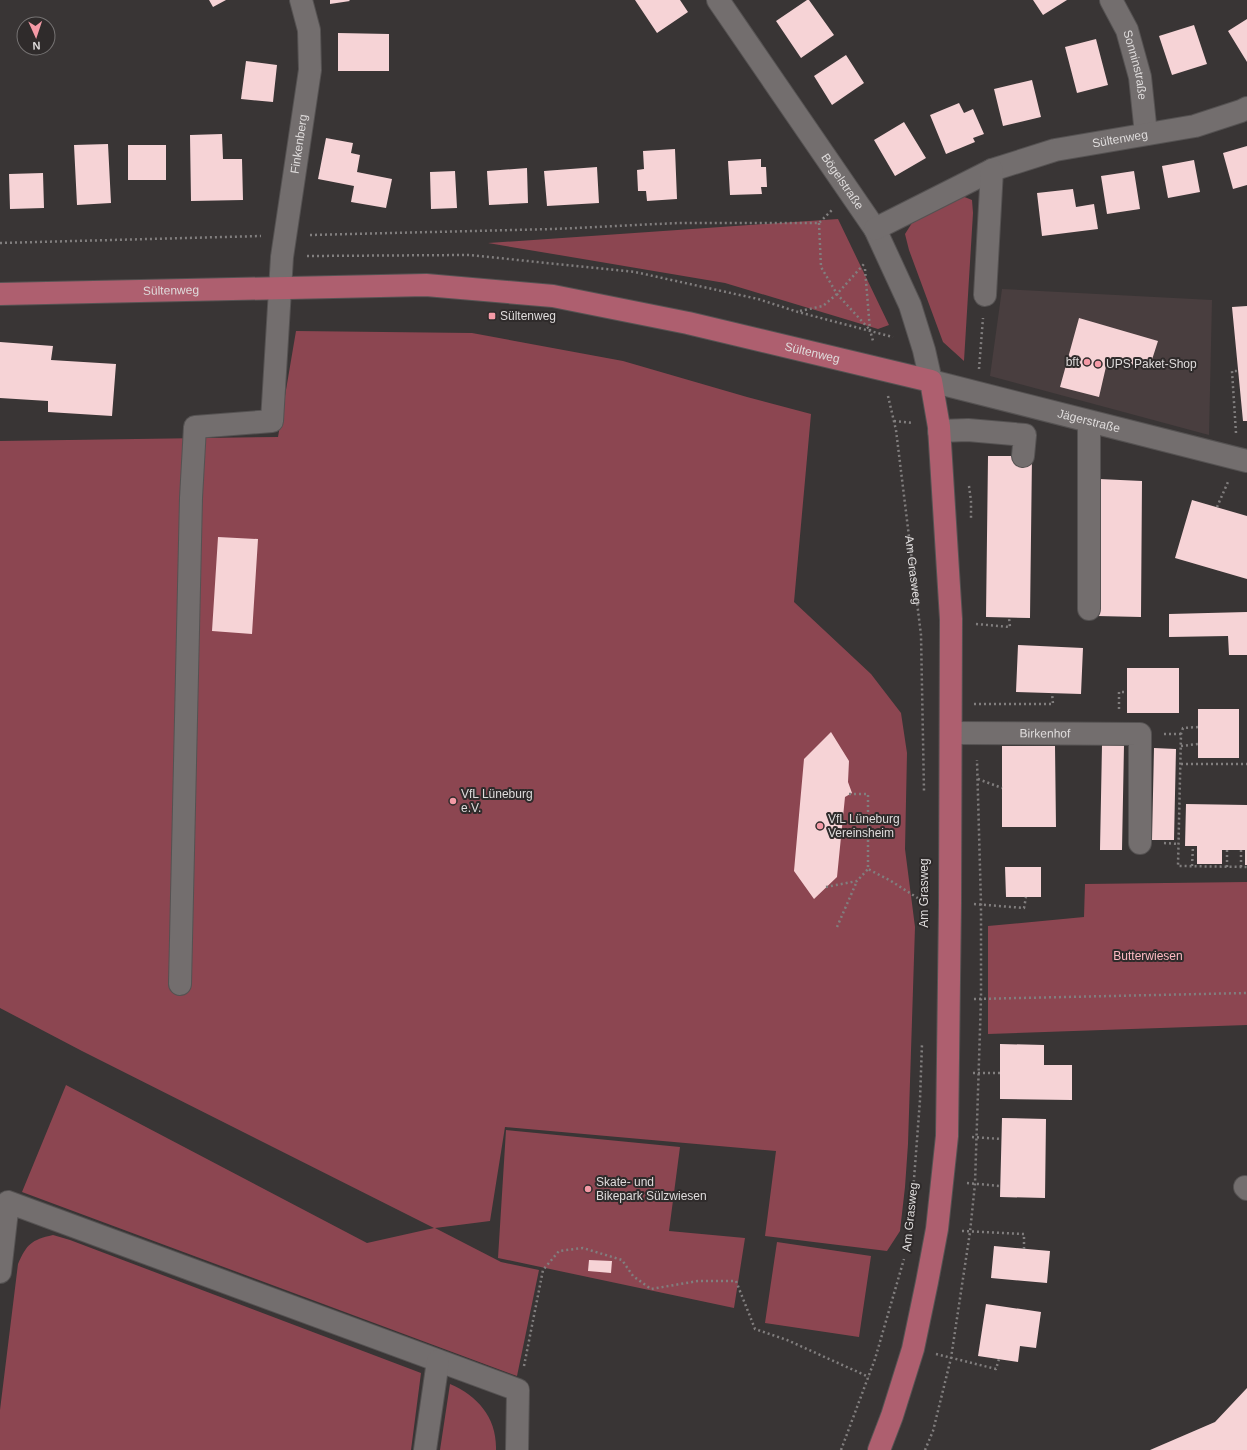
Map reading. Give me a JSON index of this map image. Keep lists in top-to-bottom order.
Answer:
{
  "streets": {
    "main road": ["Sültenweg"],
    "street": [
      "Sonninstraße",
      "Finkenberg",
      "Bögelstraße",
      "Jägerstraße",
      "Birkenhof"
    ],
    "path": ["Am Grasweg"]
  },
  "crossings": [
    ["Sonninstraße", "Sültenweg"],
    ["Sültenweg", "Finkenberg"],
    ["Sültenweg", "Bögelstraße"],
    ["Sültenweg", "Jägerstraße"],
    ["Sültenweg", "Am Grasweg"],
    ["Bögelstraße", "Jägerstraße"]
  ],
  "parks": ["Butterwiesen"],
  "places": {
    "transit": ["Sültenweg"],
    "other": [
      "bft",
      "UPS Paket-Shop",
      "VfL Lüneburg e.V.",
      "VfL Lüneburg Vereinsheim",
      "Skate- und Bikepark Sülzwiesen"
    ]
  },
  "north": "bottom"
}
